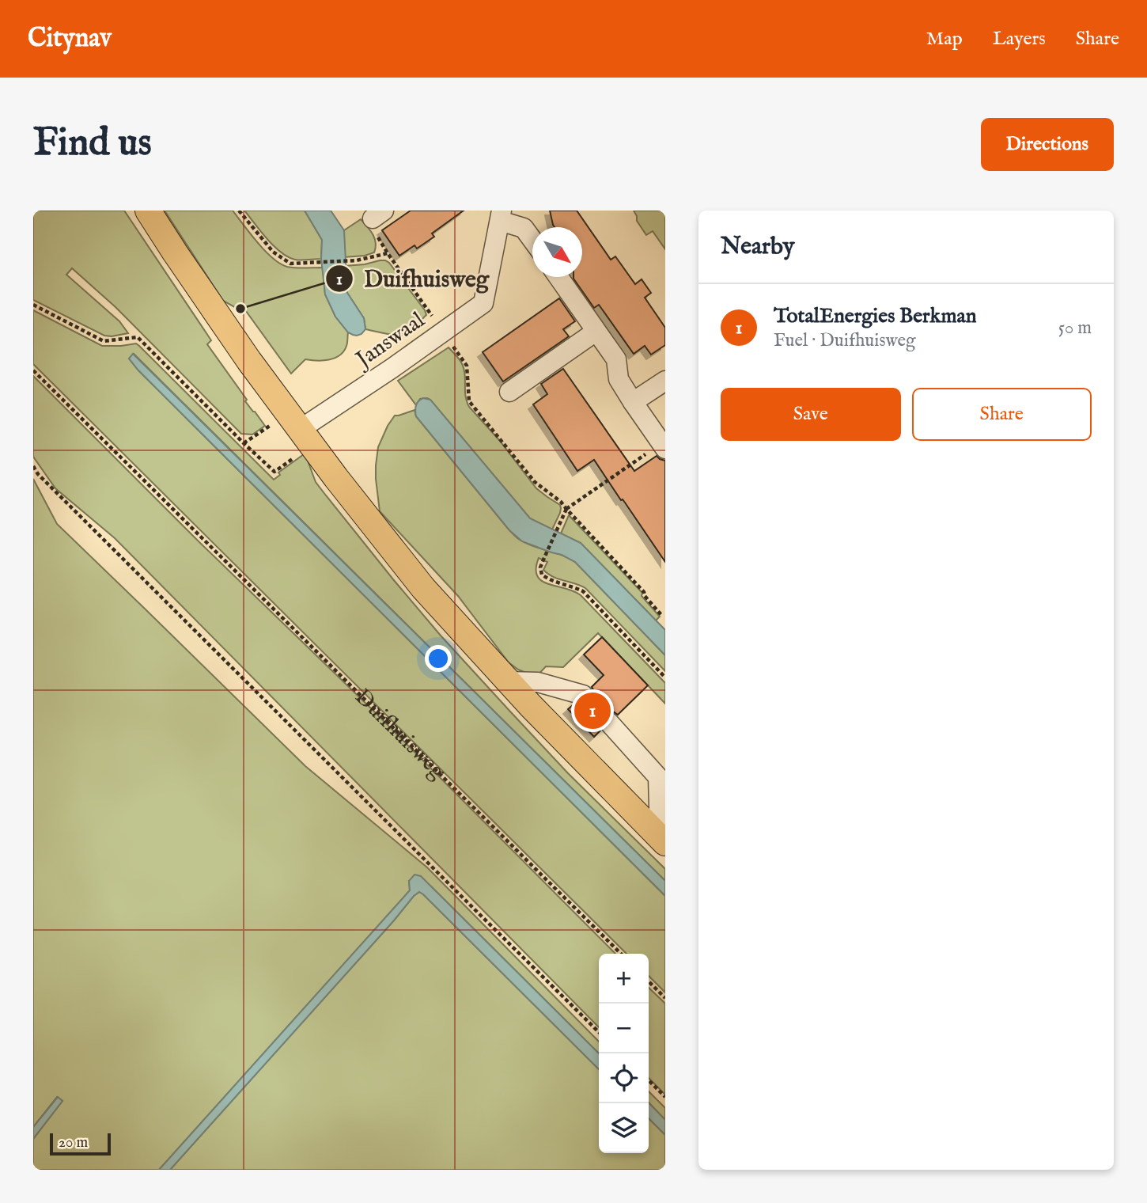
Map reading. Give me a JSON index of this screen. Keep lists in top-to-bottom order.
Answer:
{
  "streets": {
    "street": ["Janswaal"],
    "path": ["Duifhuisweg"]
  },
  "places": ["Duifhuisweg"],
  "scale_bar": "20 m",
  "north": "bottom right",
  "page": {
    "header": "Citynav",
    "nav": ["Map", "Layers", "Share"],
    "buttons": [
      "Directions",
      ["Save", "Share"]
    ],
    "title": "Find us",
    "heading": "Nearby",
    "list": [
      {
        "mark": "1",
        "name": "TotalEnergies Berkman",
        "note": "Fuel · Duifhuisweg",
        "value": "50 m"
      }
    ],
    "pins": "1",
    "map_buttons": ["+", "−"],
    "scale": "20 m"
  }
}
